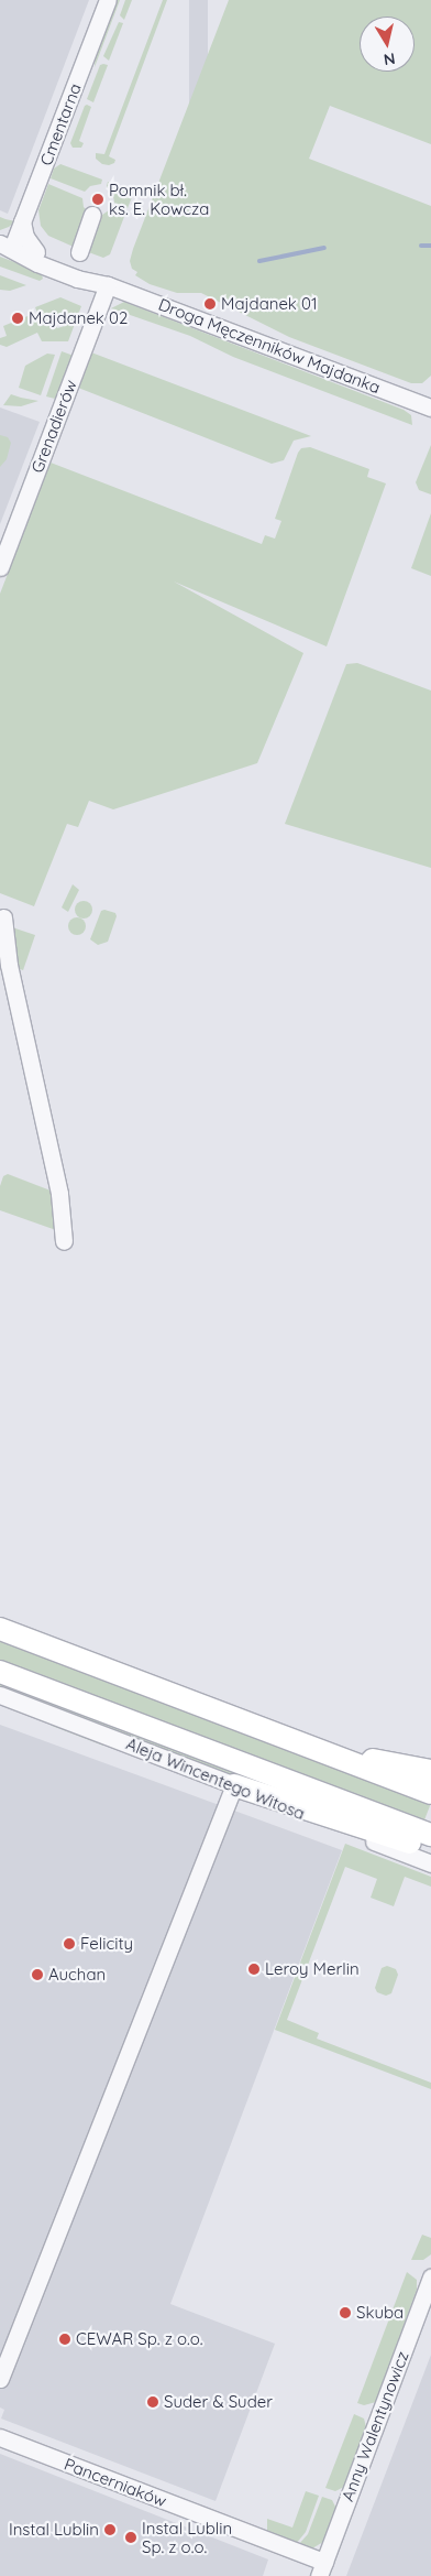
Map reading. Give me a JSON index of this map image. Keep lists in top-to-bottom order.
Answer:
{
  "streets": {
    "main road": ["Aleja Wincentego Witosa"],
    "street": [
      "Cmentarna",
      "Droga Męczenników Majdanka",
      "Grenadierów",
      "Anny Walentynowicz",
      "Pancerniaków"
    ]
  },
  "crossings": [
    ["Cmentarna", "Droga Męczenników Majdanka"],
    ["Droga Męczenników Majdanka", "Grenadierów"],
    ["Anny Walentynowicz", "Pancerniaków"]
  ],
  "places": [
    "Pomnik bł. ks. E. Kowcza",
    "Majdanek 01",
    "Majdanek 02",
    "Felicity",
    "Leroy Merlin",
    "Auchan",
    "Skuba",
    "CEWAR Sp. z o.o.",
    "Suder & Suder",
    "Instal Lublin",
    "Instal Lublin Sp. z o.o."
  ],
  "north": "bottom"
}
